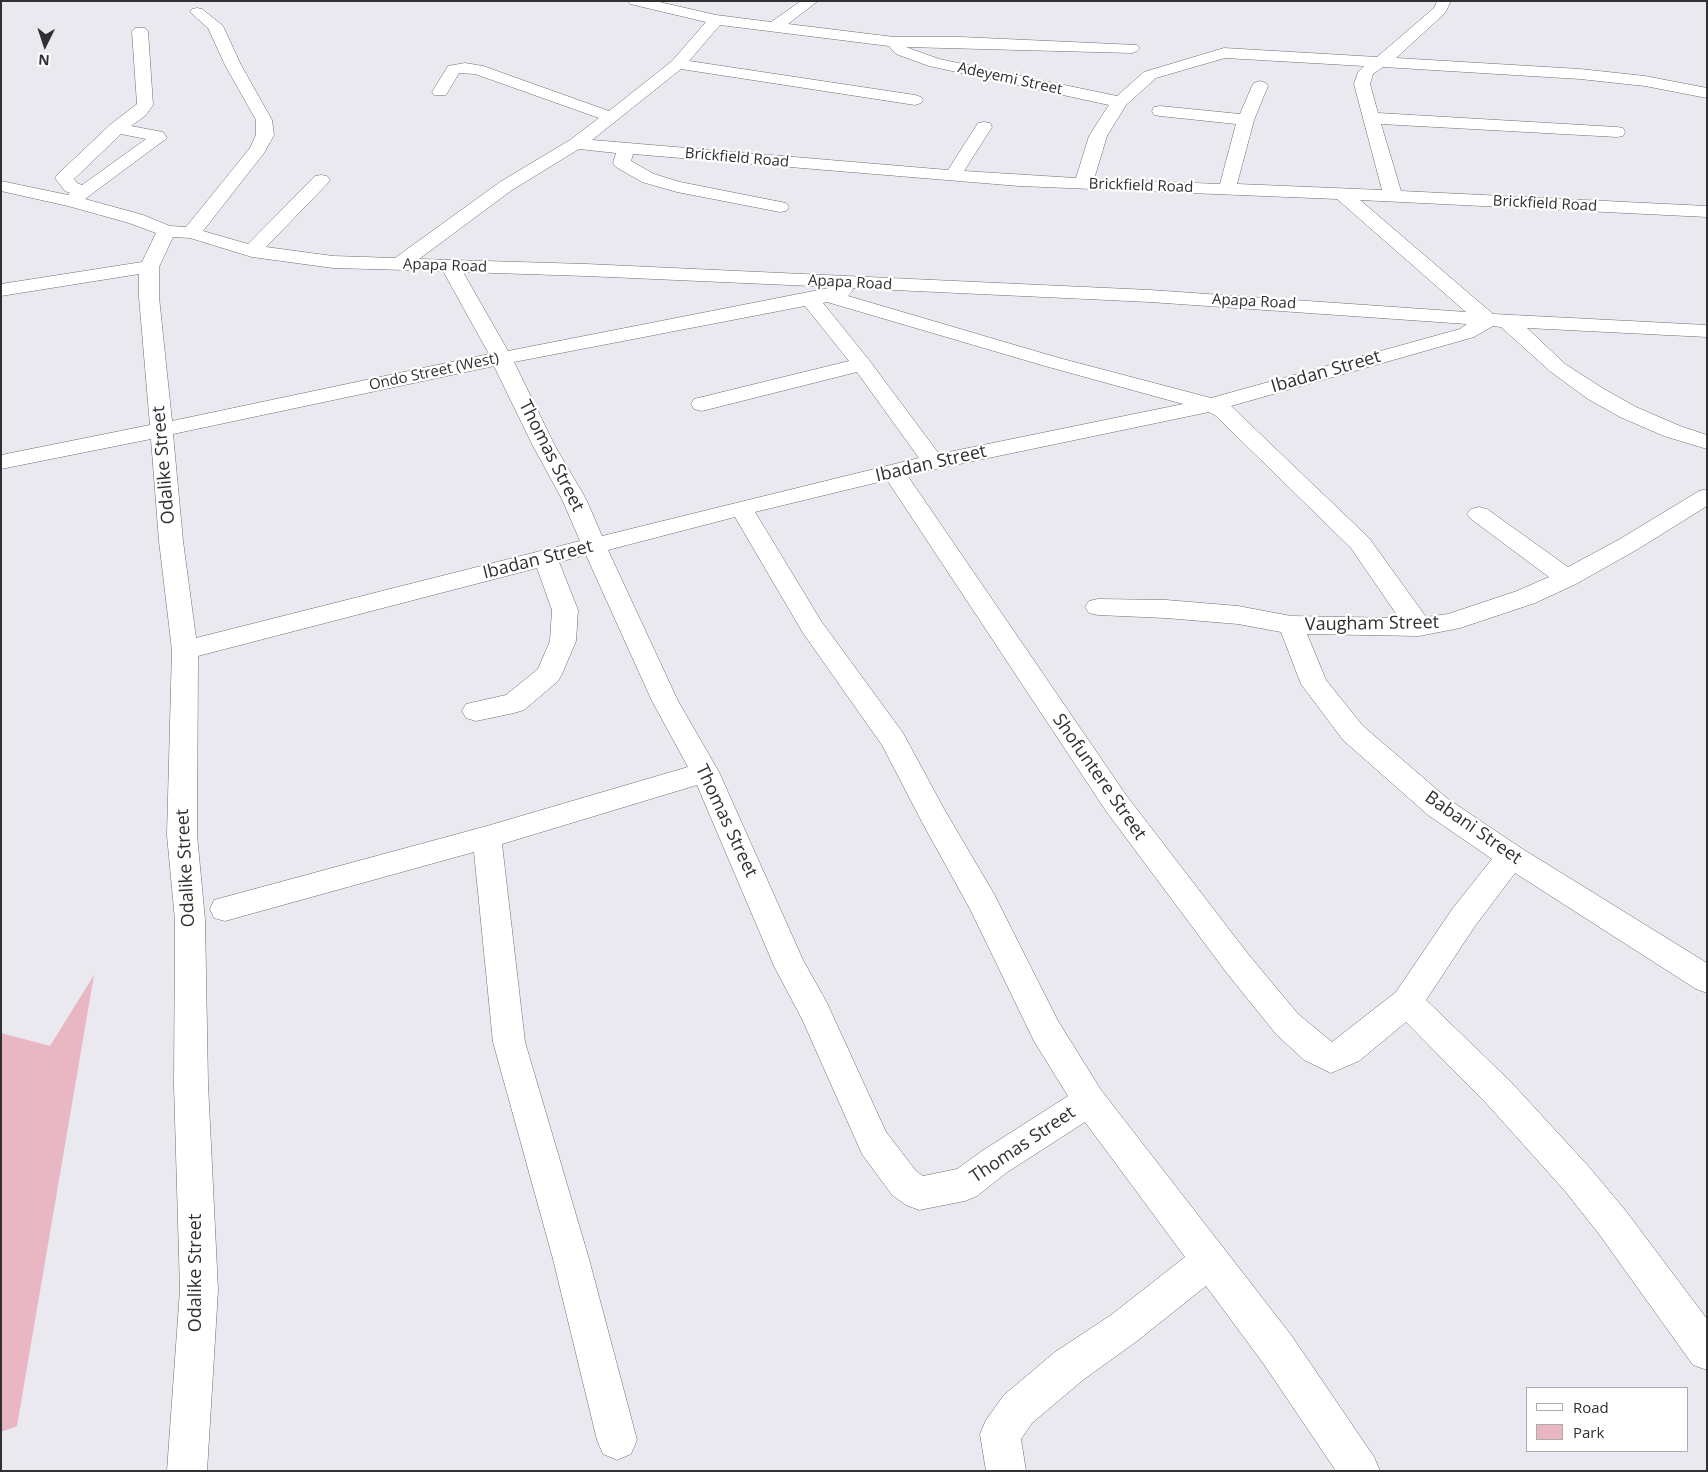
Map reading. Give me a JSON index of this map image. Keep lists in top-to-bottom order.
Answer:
{
  "streets": {
    "street": [
      "Adeyemi Street",
      "Brickfield Road",
      "Apapa Road",
      "Ondo Street (West)",
      "Ibadan Street",
      "Thomas Street",
      "Odalike Street",
      "Vaugham Street",
      "Shofuntere Street",
      "Babani Street"
    ]
  },
  "crossings": [
    ["Apapa Road", "Ondo Street (West)"],
    ["Apapa Road", "Ibadan Street"],
    ["Apapa Road", "Thomas Street"],
    ["Ondo Street (West)", "Thomas Street"],
    ["Ondo Street (West)", "Odalike Street"],
    ["Ibadan Street", "Thomas Street"],
    ["Ibadan Street", "Odalike Street"],
    ["Ibadan Street", "Shofuntere Street"],
    ["Vaugham Street", "Babani Street"]
  ],
  "legend": ["Road", "Park"],
  "north": "bottom"
}
